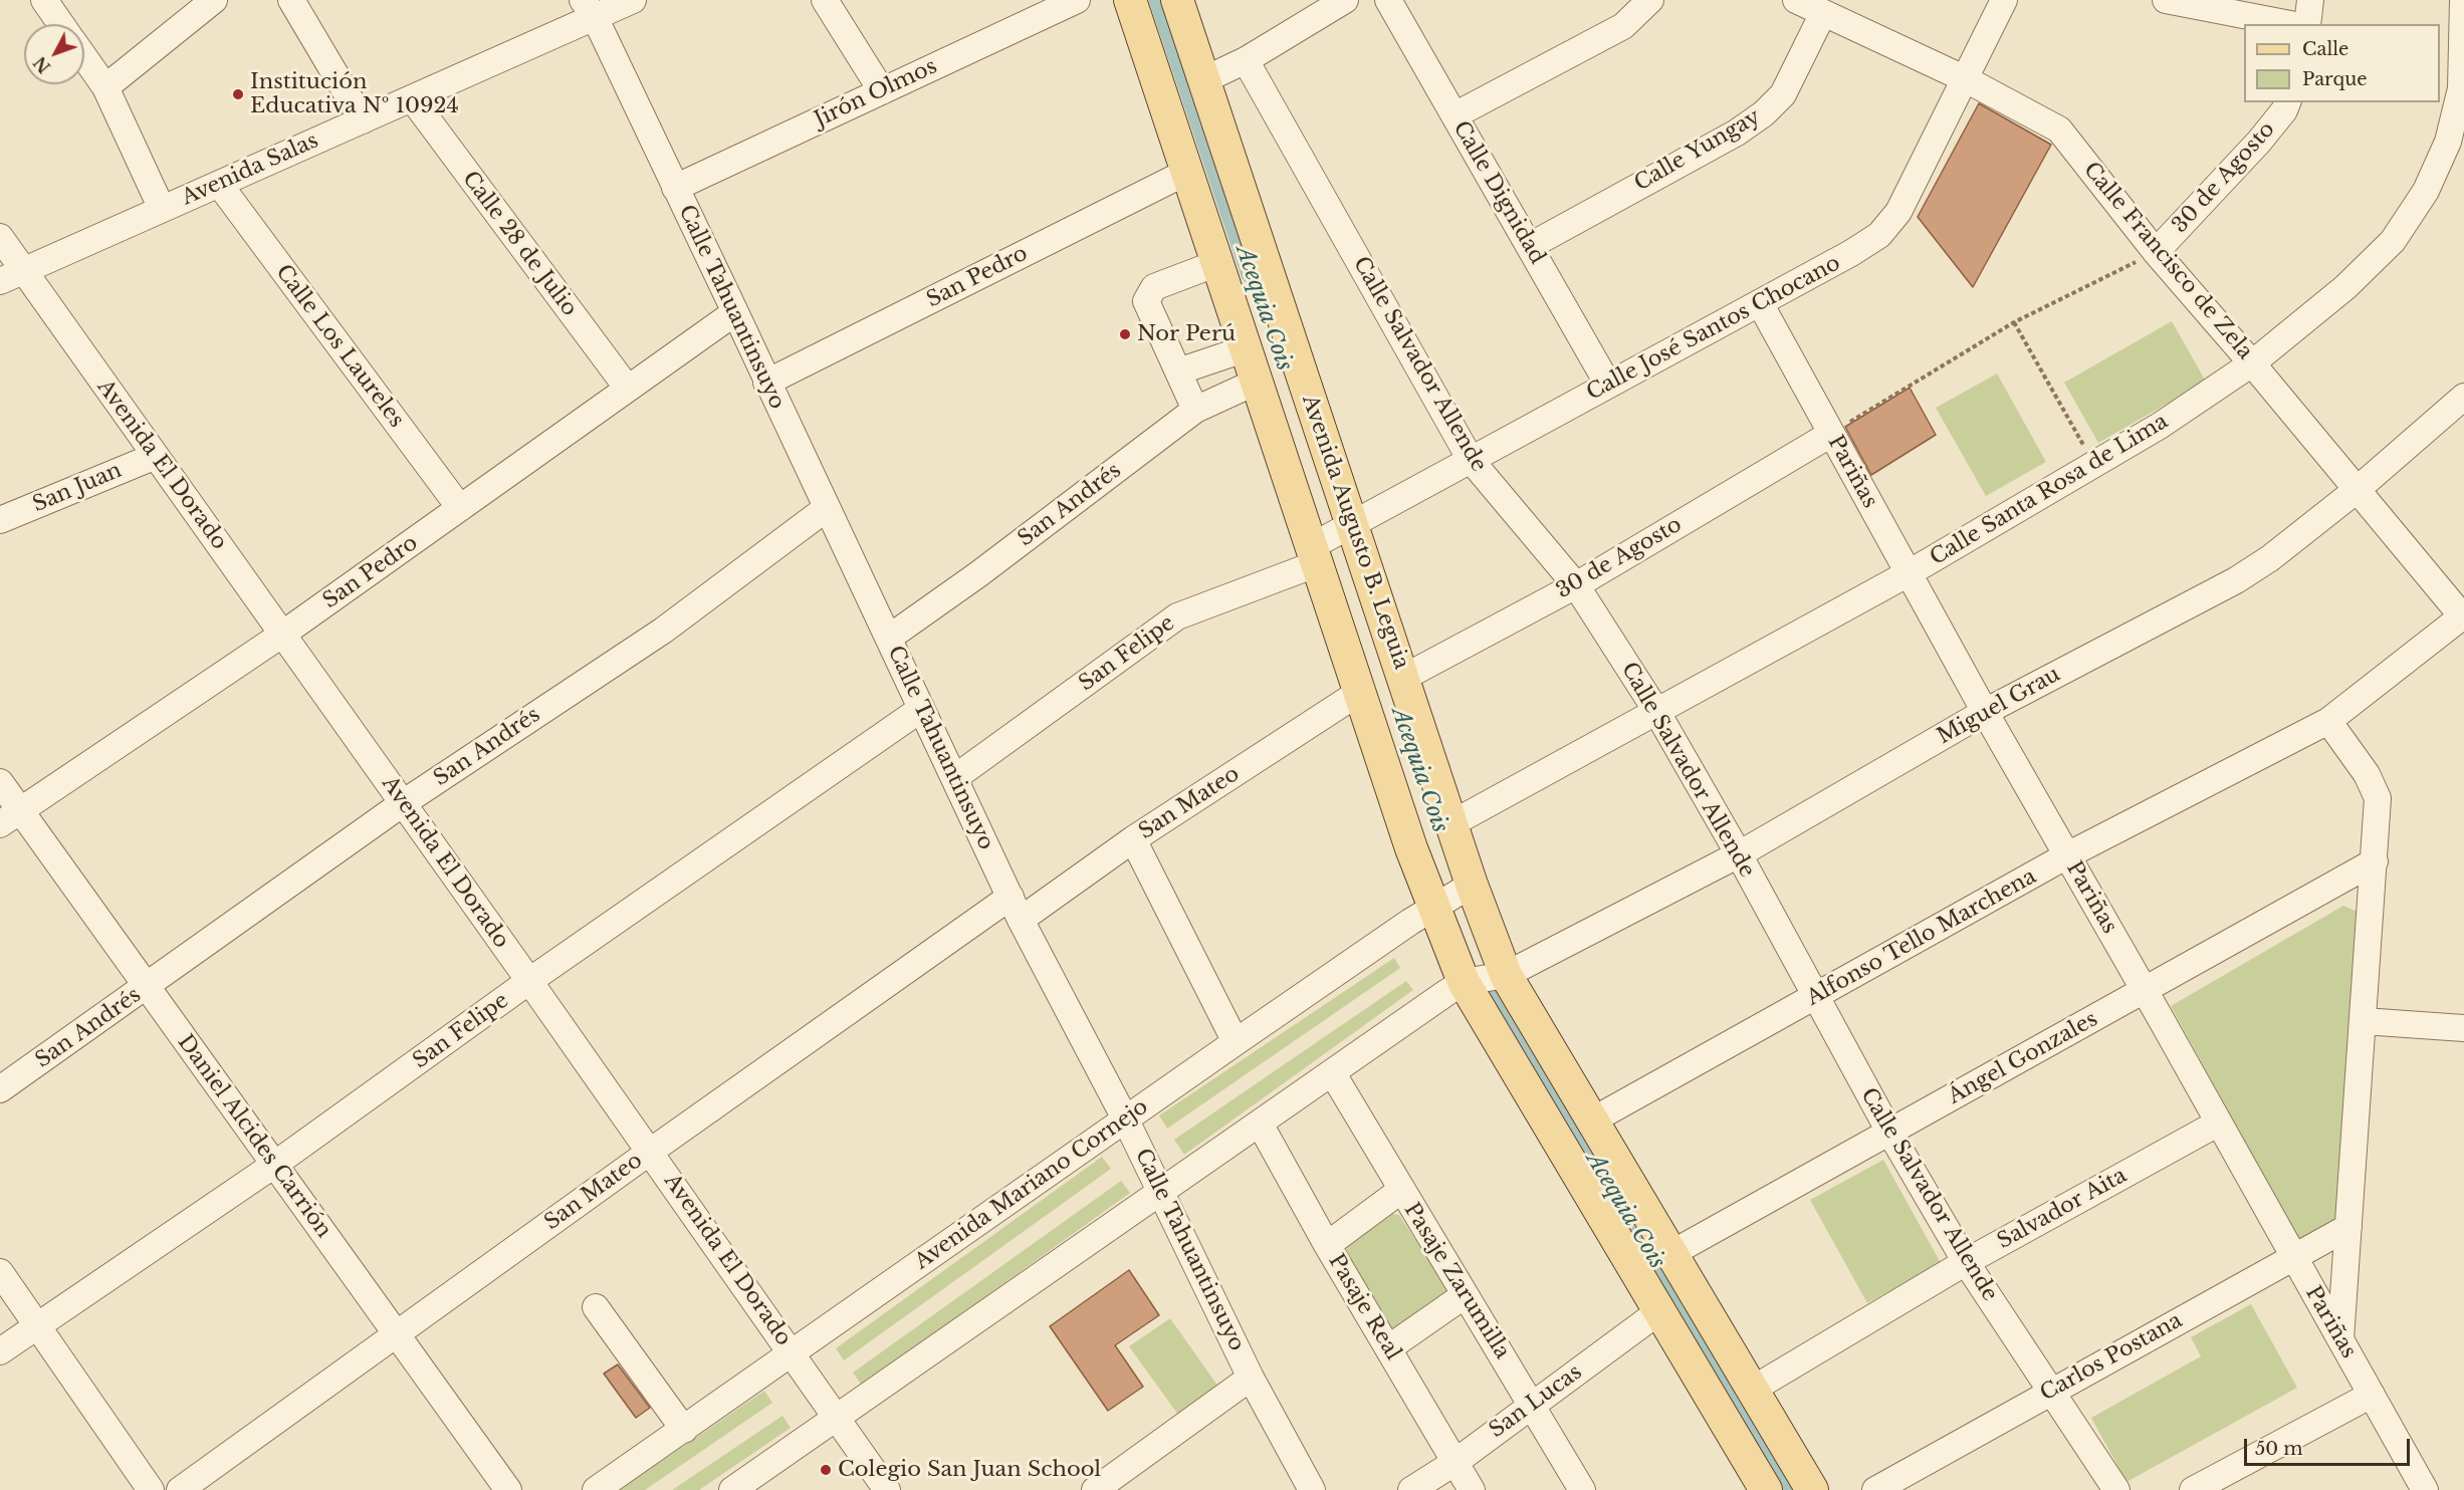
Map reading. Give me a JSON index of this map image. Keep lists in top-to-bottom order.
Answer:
{
  "streets": {
    "main road": ["Avenida Augusto B. Leguia"],
    "street": [
      "Jirón Olmos",
      "Calle Yungay",
      "Avenida Salas",
      "30 de Agosto",
      "Calle Dignidad",
      "Calle 28 de Julio",
      "Calle Francisco de Zela",
      "San Pedro",
      "Calle Tahuantinsuyo",
      "Calle José Santos Chocano",
      "Calle Los Laureles",
      "Calle Salvador Allende",
      "Avenida El Dorado",
      "Pariñas",
      "San Juan",
      "Calle Santa Rosa de Lima",
      "San Andrés",
      "San Felipe",
      "Miguel Grau",
      "San Mateo",
      "Alfonso Tello Marchena",
      "Ángel Gonzales",
      "Daniel Alcides Carrión",
      "Avenida Mariano Cornejo",
      "Salvador Aita",
      "Pasaje Zarumilla",
      "Pasaje Real",
      "Carlos Postana",
      "San Lucas"
    ]
  },
  "crossings": [
    ["Jirón Olmos", "Calle Tahuantinsuyo"],
    ["Calle Yungay", "Calle Dignidad"],
    ["Calle Yungay", "Calle Francisco de Zela"],
    ["Avenida Salas", "Calle 28 de Julio"],
    ["Avenida Salas", "Calle Tahuantinsuyo"],
    ["Avenida Salas", "Calle Los Laureles"],
    ["Avenida Salas", "Avenida El Dorado"],
    ["30 de Agosto", "Calle Francisco de Zela"],
    ["30 de Agosto", "Calle Salvador Allende"],
    ["30 de Agosto", "Pariñas"],
    ["30 de Agosto", "Avenida Augusto B. Leguia"],
    ["Calle Dignidad", "Calle José Santos Chocano"],
    ["Calle 28 de Julio", "San Pedro"],
    ["Calle Francisco de Zela", "Calle José Santos Chocano"],
    ["Calle Francisco de Zela", "Calle Santa Rosa de Lima"],
    ["Calle Francisco de Zela", "Miguel Grau"],
    ["Calle Francisco de Zela", "Alfonso Tello Marchena"],
    ["San Pedro", "Calle Tahuantinsuyo"],
    ["San Pedro", "Calle Los Laureles"],
    ["San Pedro", "Avenida El Dorado"],
    ["San Pedro", "Avenida Augusto B. Leguia"],
    ["San Pedro", "Daniel Alcides Carrión"],
    ["Calle Tahuantinsuyo", "San Andrés"],
    ["Calle Tahuantinsuyo", "San Felipe"],
    ["Calle Tahuantinsuyo", "San Mateo"],
    ["Calle Tahuantinsuyo", "Avenida Mariano Cornejo"],
    ["Calle José Santos Chocano", "Calle Salvador Allende"],
    ["Calle José Santos Chocano", "Pariñas"],
    ["Calle José Santos Chocano", "Avenida Augusto B. Leguia"],
    ["Calle José Santos Chocano", "San Felipe"],
    ["Calle Salvador Allende", "Calle Santa Rosa de Lima"],
    ["Calle Salvador Allende", "Miguel Grau"],
    ["Calle Salvador Allende", "Alfonso Tello Marchena"],
    ["Calle Salvador Allende", "Ángel Gonzales"],
    ["Calle Salvador Allende", "Salvador Aita"],
    ["Calle Salvador Allende", "Carlos Postana"],
    ["Avenida El Dorado", "San Juan"],
    ["Avenida El Dorado", "San Andrés"],
    ["Avenida El Dorado", "San Felipe"],
    ["Avenida El Dorado", "San Mateo"],
    ["Avenida El Dorado", "Avenida Mariano Cornejo"],
    ["Pariñas", "Calle Santa Rosa de Lima"],
    ["Pariñas", "Miguel Grau"],
    ["Pariñas", "Alfonso Tello Marchena"],
    ["Pariñas", "Ángel Gonzales"],
    ["Pariñas", "Salvador Aita"],
    ["Pariñas", "Carlos Postana"],
    ["Calle Santa Rosa de Lima", "Avenida Augusto B. Leguia"],
    ["San Andrés", "Avenida Augusto B. Leguia"],
    ["San Andrés", "Daniel Alcides Carrión"],
    ["Avenida Augusto B. Leguia", "San Felipe"],
    ["Avenida Augusto B. Leguia", "Miguel Grau"],
    ["Avenida Augusto B. Leguia", "San Mateo"],
    ["Avenida Augusto B. Leguia", "Alfonso Tello Marchena"],
    ["Avenida Augusto B. Leguia", "Ángel Gonzales"],
    ["Avenida Augusto B. Leguia", "Avenida Mariano Cornejo"],
    ["Avenida Augusto B. Leguia", "Salvador Aita"],
    ["Avenida Augusto B. Leguia", "San Lucas"],
    ["San Felipe", "Daniel Alcides Carrión"],
    ["San Mateo", "Daniel Alcides Carrión"],
    ["Pasaje Zarumilla", "San Lucas"],
    ["Pasaje Real", "San Lucas"]
  ],
  "water": ["Acequia Cois"],
  "places": ["Institución Educativa Nº 10924", "Nor Perú", "Colegio San Juan School"],
  "legend": ["Calle", "Parque"],
  "scale_bar": "50 m",
  "north": "bottom left"
}
